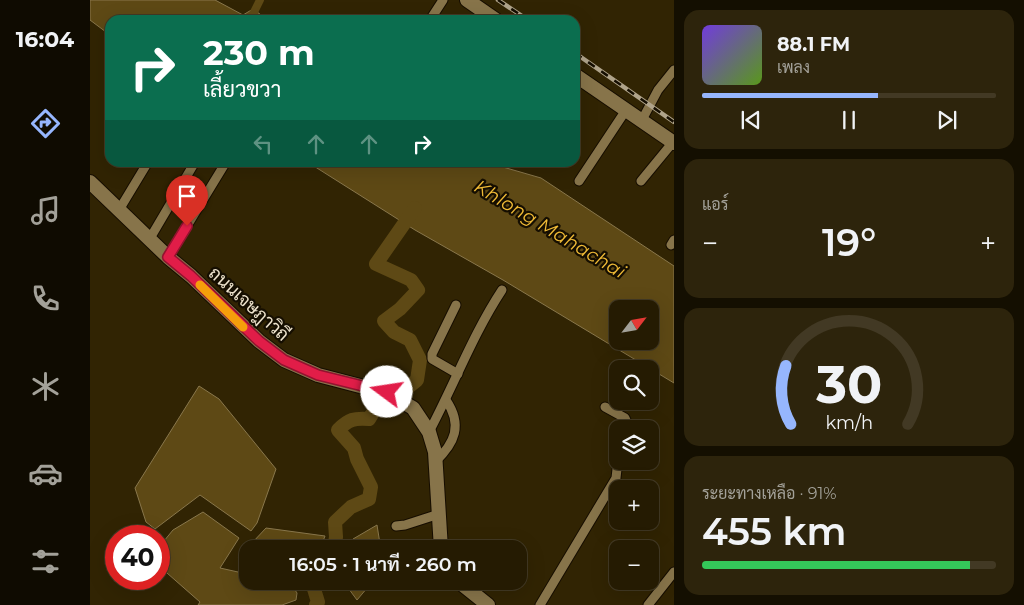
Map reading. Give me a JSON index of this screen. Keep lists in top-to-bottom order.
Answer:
{
  "streets": {
    "street": ["ถนนเจษฎาวิถี"]
  },
  "water": ["Khlong Mahachai"],
  "north": "top right",
  "page": {
    "tabs": "16:04",
    "turn": ["230 m", "เลี้ยวขวา"],
    "song": ["88.1 FM", "เพลง"],
    "tile": [
      "แอร์",
      ["ระยะทางเหลือ · 91%", "455 km"]
    ],
    "heat": ["−", "19°", "+"],
    "map_buttons": ["+", "−"],
    "limit": "40",
    "trip": "16:05 · 1 นาที · 260 m",
    "gauge": ["30", "km/h"]
  }
}
